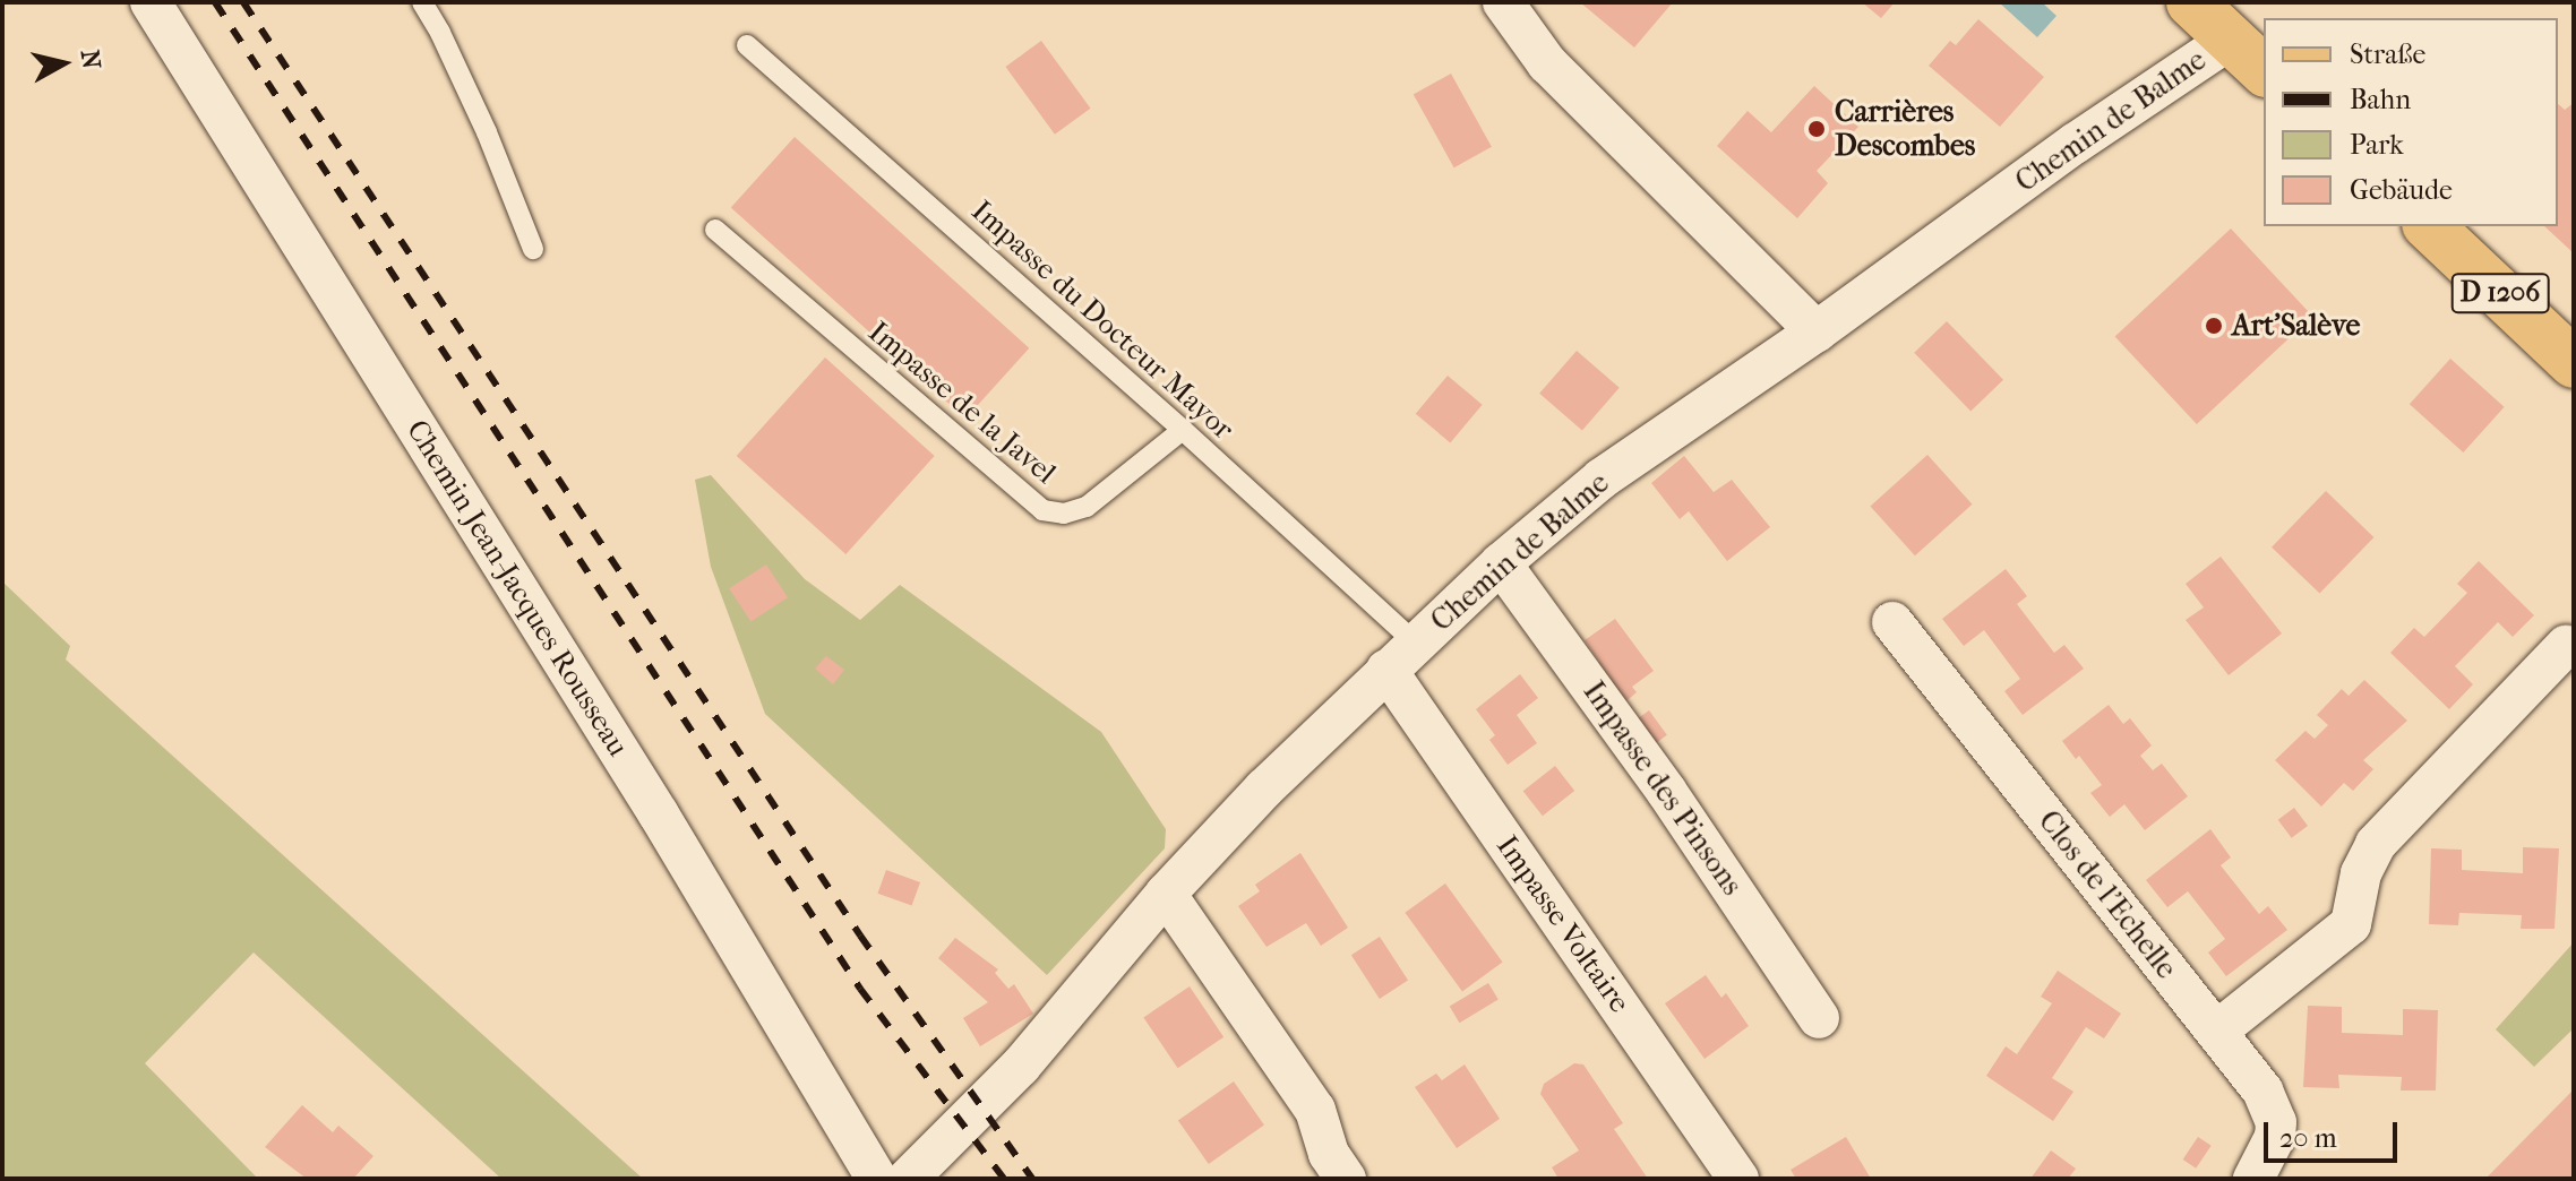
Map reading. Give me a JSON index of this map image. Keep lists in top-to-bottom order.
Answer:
{
  "streets": {
    "main road": ["D 1206"],
    "street": [
      "Chemin de Balme",
      "Chemin Jean-Jacques Rousseau",
      "Impasse des Pinsons",
      "Clos de l'Echelle",
      "Impasse Voltaire"
    ],
    "lane": ["Impasse du Docteur Mayor", "Impasse de la Javel"]
  },
  "crossings": [
    ["Chemin de Balme", "Impasse du Docteur Mayor"],
    ["Chemin de Balme", "Impasse des Pinsons"],
    ["Chemin de Balme", "Impasse Voltaire"],
    ["Impasse du Docteur Mayor", "Impasse de la Javel"],
    ["Impasse du Docteur Mayor", "Impasse Voltaire"]
  ],
  "places": ["Carrières Descombes", "Art’Salève"],
  "legend": [
    "Straße",
    "Bahn",
    "Park",
    "Gebäude"
  ],
  "scale_bar": "20 m",
  "north": "right"
}
